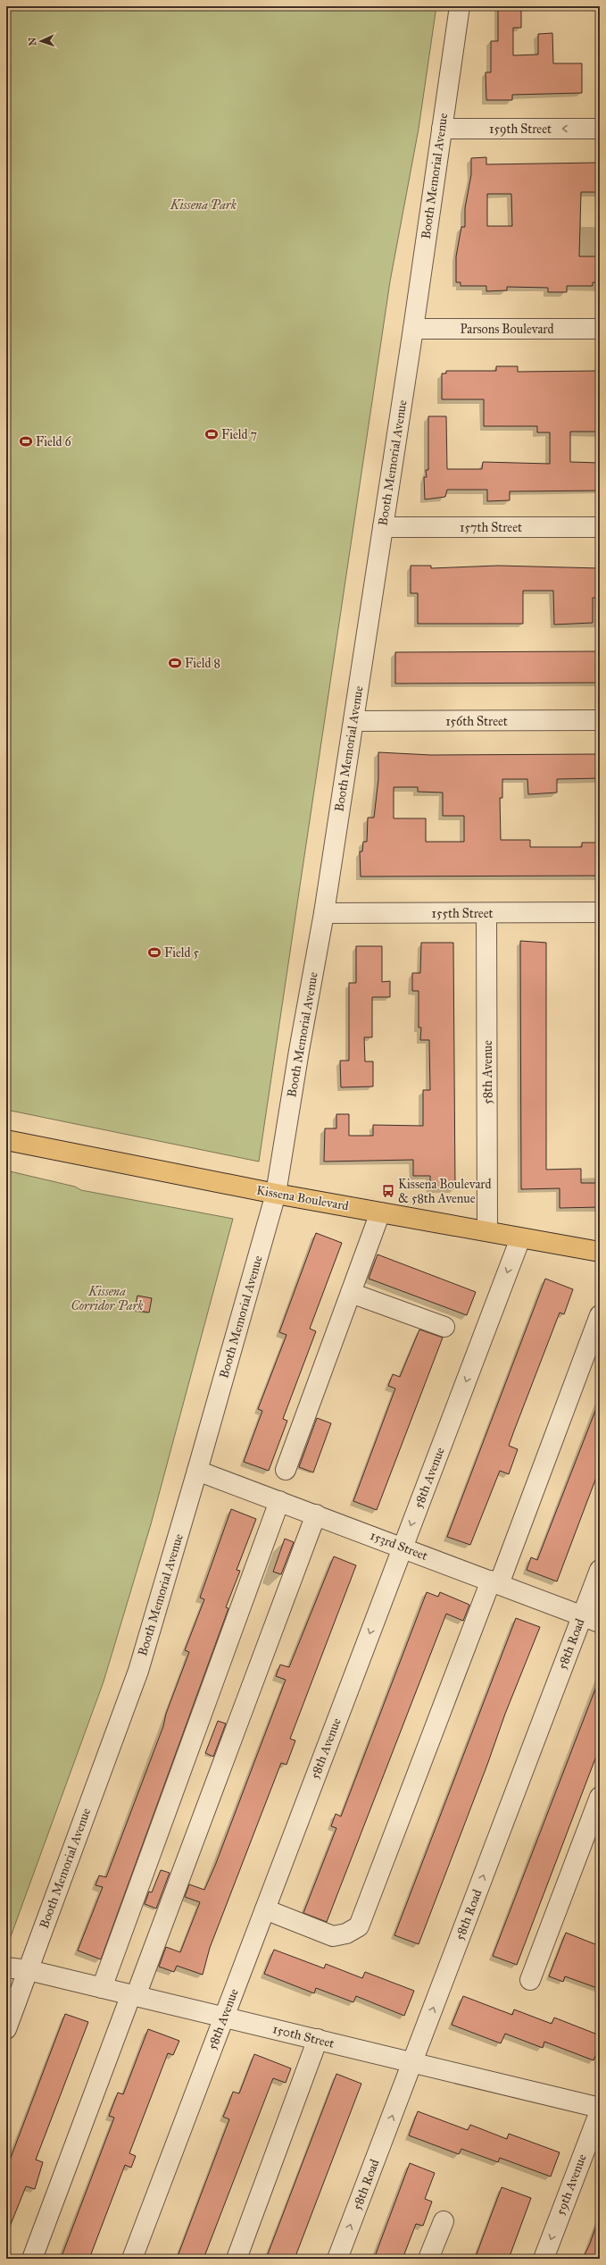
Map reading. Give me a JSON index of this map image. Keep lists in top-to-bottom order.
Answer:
{
  "streets": {
    "main road": ["Kissena Boulevard"],
    "street": [
      "159th Street",
      "Booth Memorial Avenue",
      "Parsons Boulevard",
      "157th Street",
      "156th Street",
      "155th Street",
      "58th Avenue",
      "153rd Street",
      "58th Road",
      "150th Street",
      "59th Avenue"
    ]
  },
  "crossings": [
    ["159th Street", "Booth Memorial Avenue"],
    ["Booth Memorial Avenue", "Parsons Boulevard"],
    ["Booth Memorial Avenue", "157th Street"],
    ["Booth Memorial Avenue", "156th Street"],
    ["Booth Memorial Avenue", "155th Street"],
    ["Booth Memorial Avenue", "Kissena Boulevard"],
    ["Booth Memorial Avenue", "153rd Street"],
    ["Booth Memorial Avenue", "150th Street"],
    ["155th Street", "58th Avenue"],
    ["58th Avenue", "Kissena Boulevard"],
    ["58th Avenue", "153rd Street"],
    ["58th Avenue", "150th Street"],
    ["153rd Street", "58th Road"],
    ["58th Road", "150th Street"]
  ],
  "one_way": ["159th Street", "59th Avenue"],
  "parks": ["Kissena Park", "Kissena Corridor Park"],
  "places": {
    "sports": [
      "Field 7",
      "Field 6",
      "Field 8",
      "Field 5"
    ],
    "bus stop": ["Kissena Boulevard & 58th Avenue"]
  },
  "north": "left"
}
